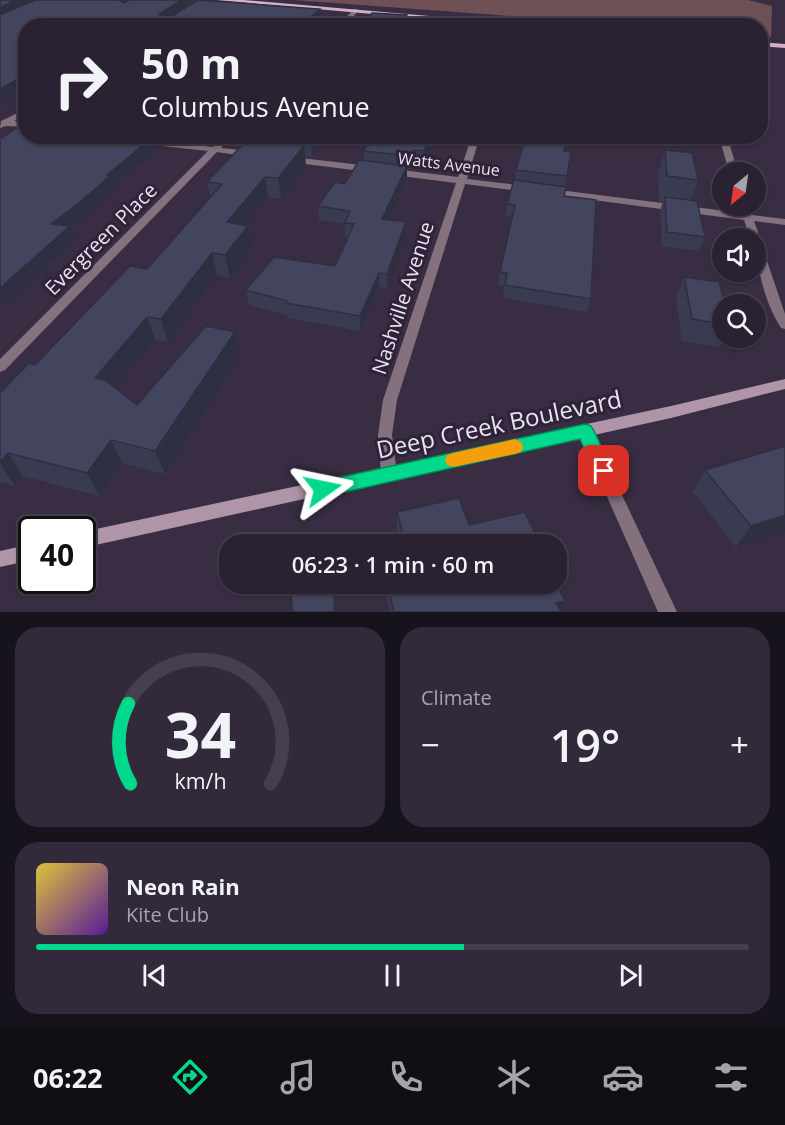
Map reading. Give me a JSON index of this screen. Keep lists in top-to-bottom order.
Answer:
{
  "streets": {
    "street": [
      "Watts Avenue",
      "Evergreen Place",
      "Nashville Avenue",
      "Deep Creek Boulevard"
    ]
  },
  "crossings": [
    ["Watts Avenue", "Nashville Avenue"],
    ["Nashville Avenue", "Deep Creek Boulevard"]
  ],
  "north": "bottom left",
  "page": {
    "turn": ["50 m", "Columbus Avenue"],
    "limit": "40",
    "trip": "06:23 · 1 min · 60 m",
    "tile": "Climate",
    "heat": ["−", "19°", "+"],
    "song": ["Neon Rain", "Kite Club"],
    "tabs": "06:22",
    "gauge": ["34", "km/h"]
  }
}
